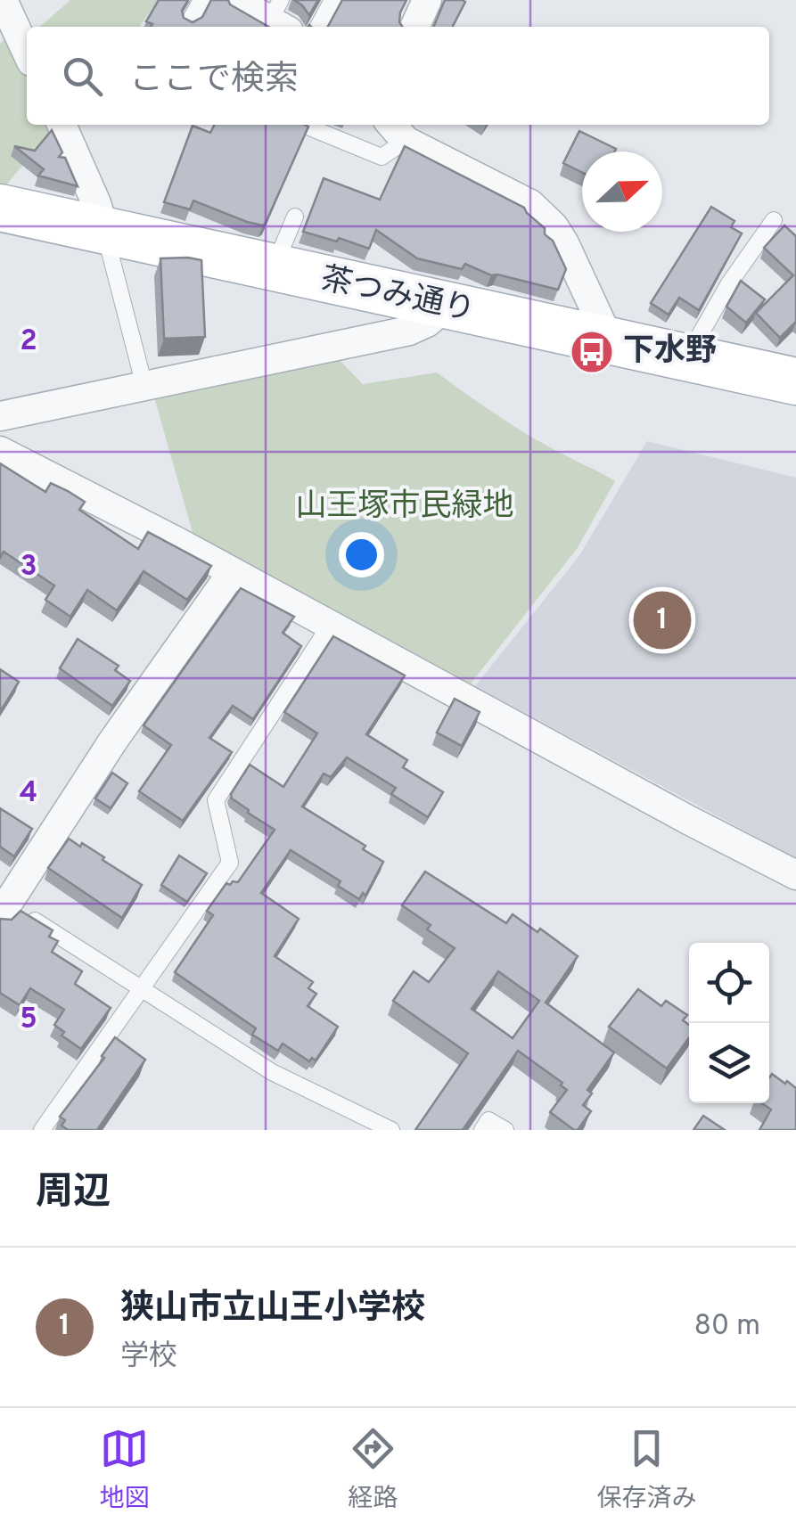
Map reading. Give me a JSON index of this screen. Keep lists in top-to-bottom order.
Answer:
{
  "streets": {
    "main road": ["茶つみ通り"]
  },
  "parks": ["山王塚市民緑地"],
  "places": {
    "bus stop": ["下水野"]
  },
  "north": "right",
  "page": {
    "search": "ここで検索",
    "pins": "1",
    "heading": "周辺",
    "list": [
      {
        "mark": "1",
        "name": "狭山市立山王小学校",
        "note": "学校",
        "value": "80 m"
      }
    ],
    "nav": ["地図", "経路", "保存済み"]
  },
  "grid": {
    "rows": [
      "2",
      "3",
      "4",
      "5"
    ]
  }
}
